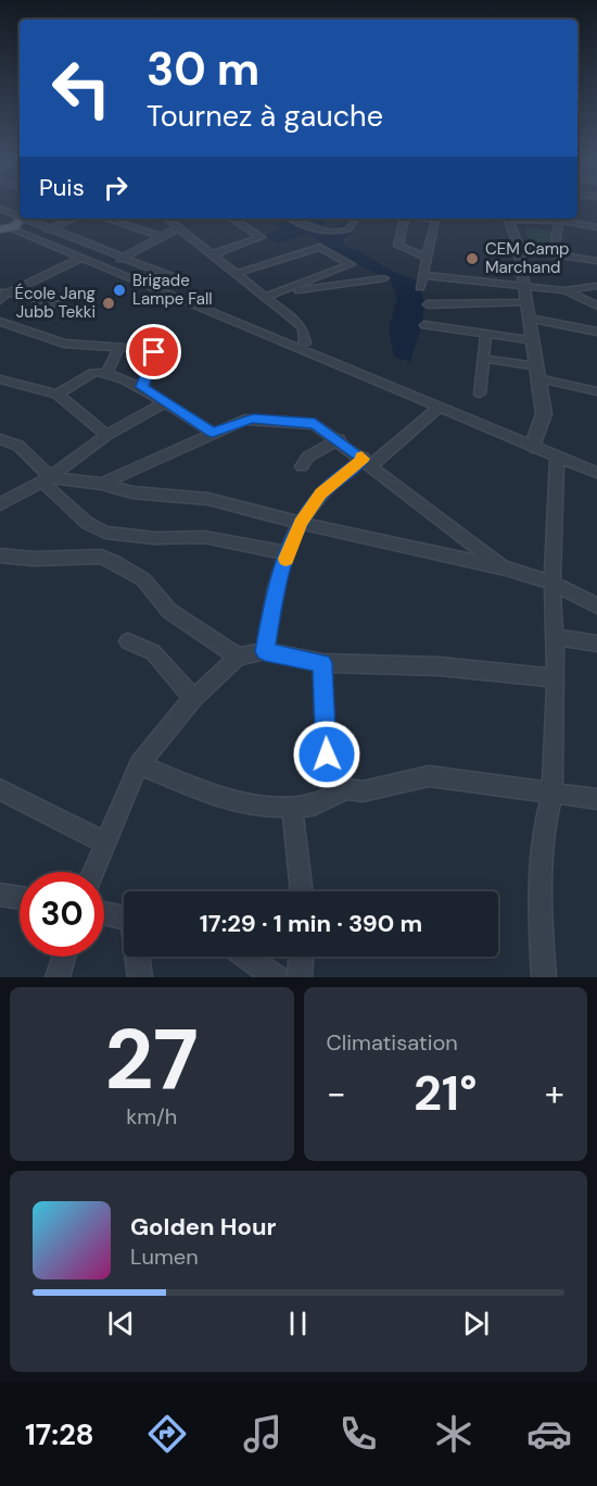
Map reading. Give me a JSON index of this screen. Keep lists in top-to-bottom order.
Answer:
{
  "places": ["CEM Camp Marchand", "Brigade Lampe Fall", "École Jang Jubb Tekki"],
  "page": {
    "turn": ["30 m", "Tournez à gauche"],
    "then": "Puis",
    "limit": "30",
    "trip": "17:29 · 1 min · 390 m",
    "tile": [
      ["27", "km/h"],
      "Climatisation"
    ],
    "heat": ["−", "21°", "+"],
    "song": ["Golden Hour", "Lumen"],
    "tabs": "17:28"
  }
}
